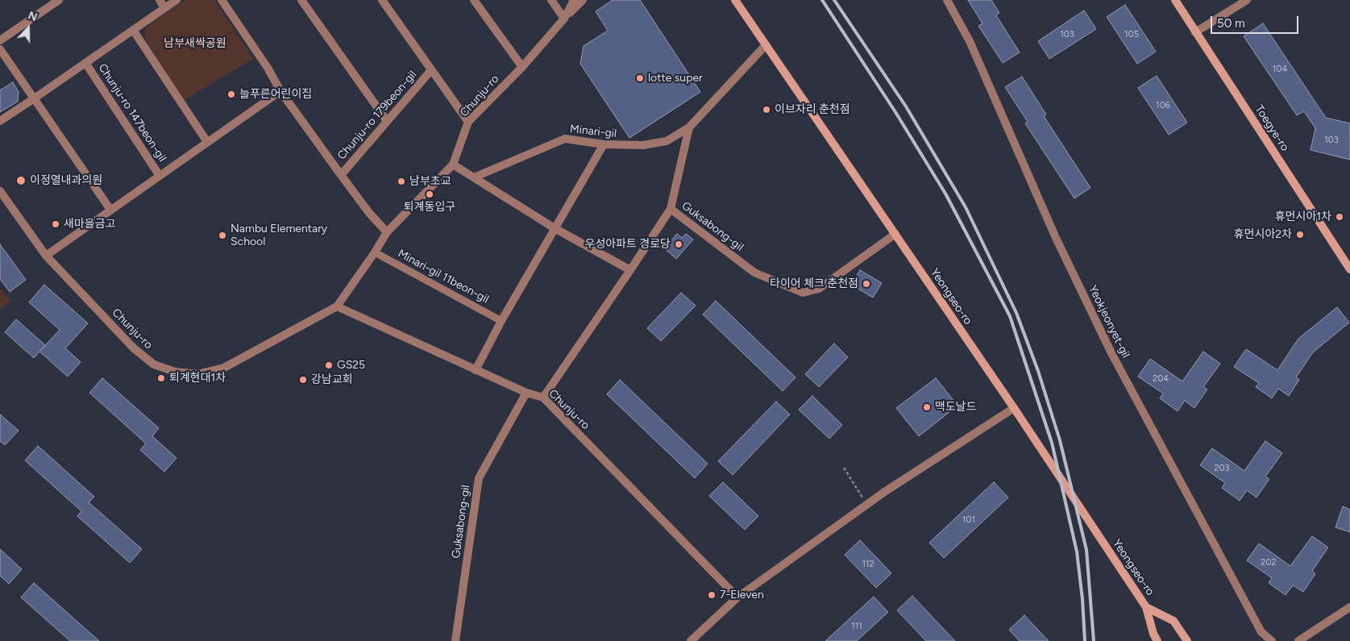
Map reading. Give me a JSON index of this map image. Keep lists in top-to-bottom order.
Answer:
{
  "streets": {
    "street": [
      "Chunju-ro",
      "Chunju-ro 147beon-gil",
      "Chunju-ro 179beon-gil",
      "Toegye-ro",
      "Minari-gil",
      "Guksabong-gil",
      "Yeongseo-ro",
      "Yeokjeonyet-gil"
    ],
    "lane": ["Minari-gil 11beon-gil"]
  },
  "crossings": [
    ["Chunju-ro", "Chunju-ro 179beon-gil"],
    ["Chunju-ro", "Guksabong-gil"],
    ["Chunju-ro", "Minari-gil 11beon-gil"],
    ["Minari-gil", "Yeongseo-ro"],
    ["Guksabong-gil", "Yeongseo-ro"]
  ],
  "parks": ["남부새싹공원"],
  "places": [
    "lotte super",
    "늘푸른어린이집",
    "이브자리 춘천점",
    "이정열내과의원",
    "남부초교",
    "퇴계동입구",
    "휴먼시아1차",
    "새마을금고",
    "휴먼시아2차",
    "Nambu Elementary School",
    "우성아파트 경로당",
    "타이어 체크 춘천점",
    "GS25",
    "퇴계현대1차",
    "강남교회",
    "맥도날드",
    "7-Eleven"
  ],
  "house_numbers": [
    "103",
    "105",
    "104",
    "106",
    "103",
    "204",
    "203",
    "101",
    "202",
    "112",
    "111"
  ],
  "scale_bar": "50 m",
  "north": "top"
}
